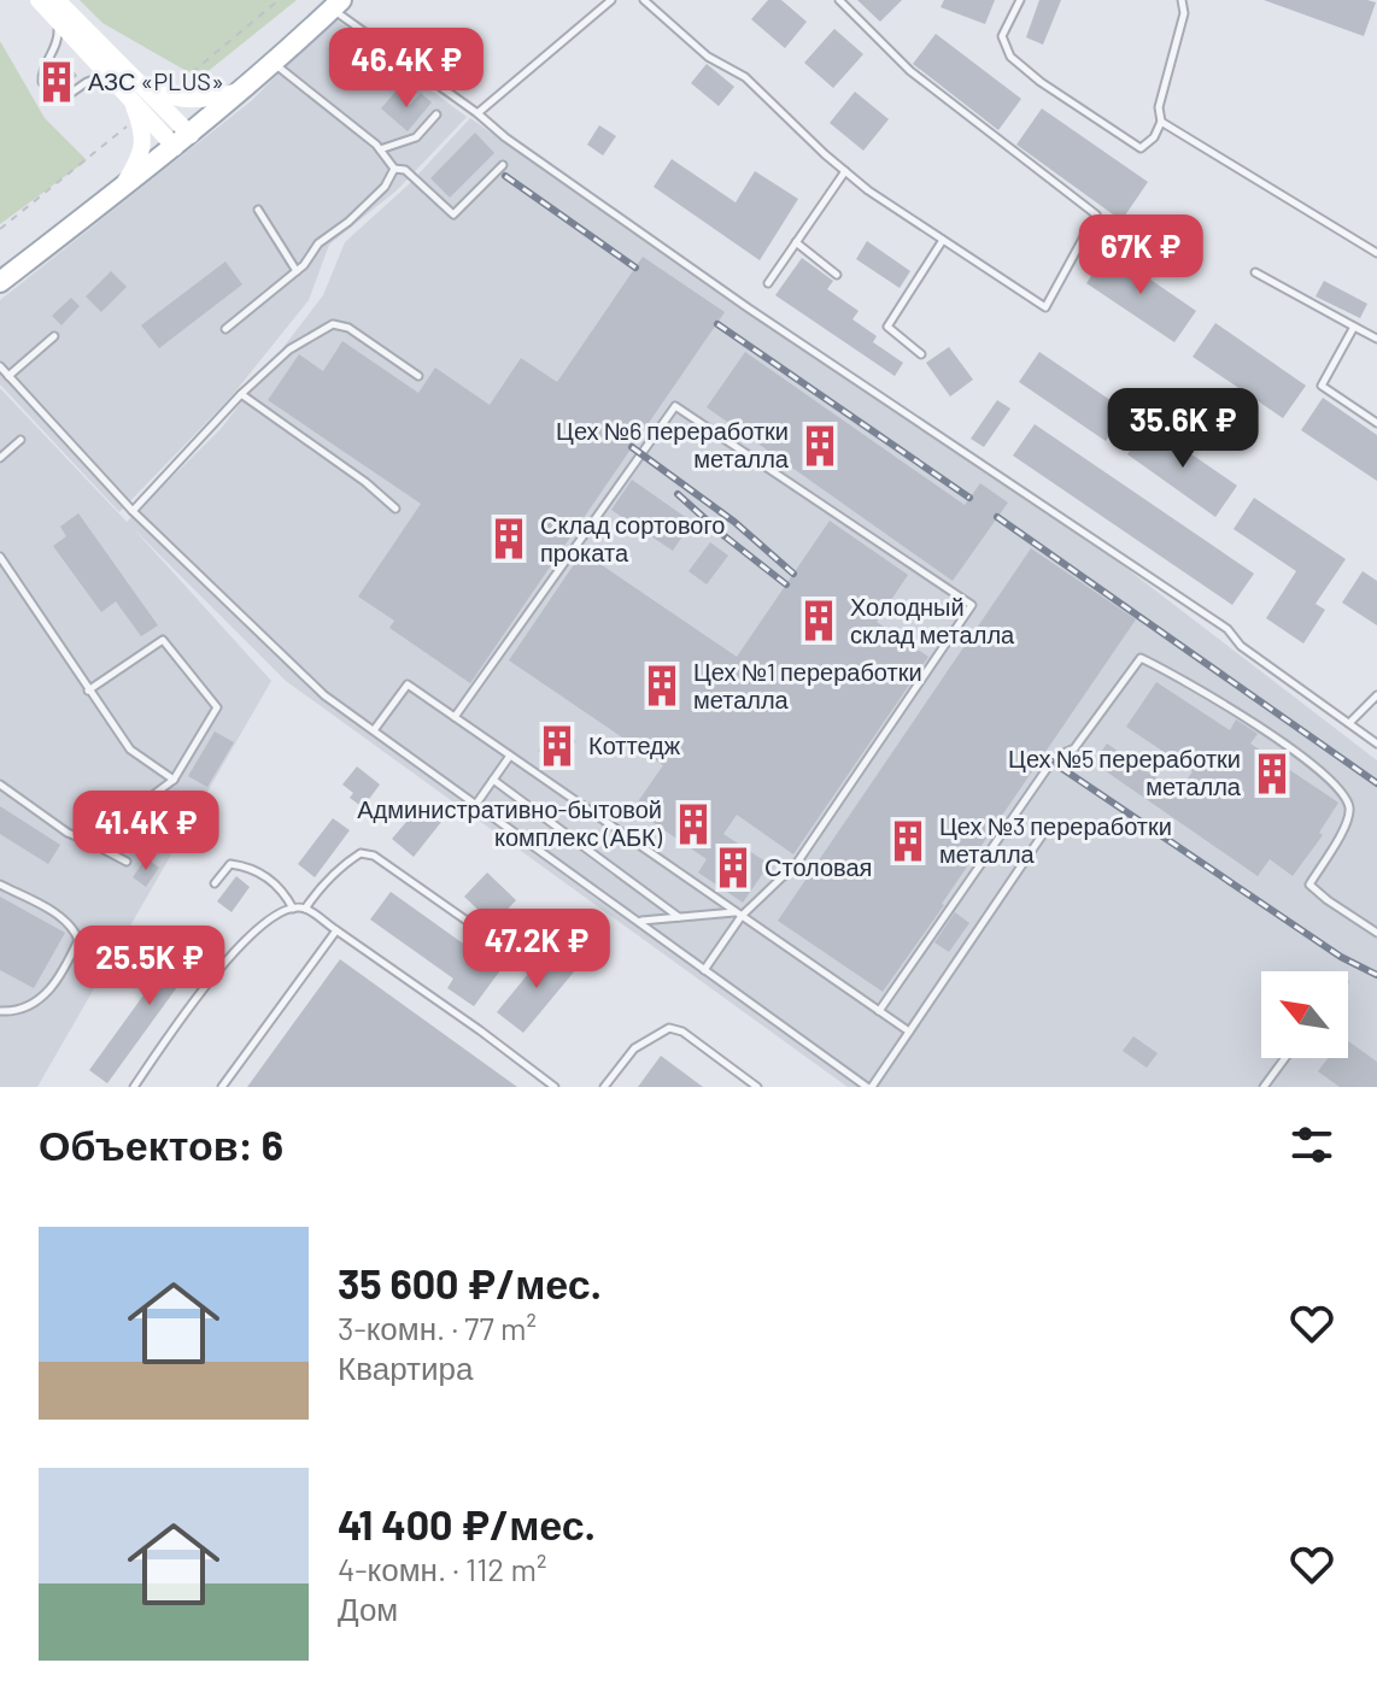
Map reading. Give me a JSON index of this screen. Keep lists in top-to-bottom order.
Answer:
{
  "places": {
    "building": [
      "АЗС «PLUS»",
      "Цех №6 переработки металла",
      "Склад сортового проката",
      "Холодный склад металла",
      "Цех №1 переработки металла",
      "Коттедж",
      "Цех №5 переработки металла",
      "Административно-бытовой комплекс (АБК)",
      "Цех №3 переработки металла",
      "Столовая"
    ]
  },
  "north": "top left",
  "page": {
    "price": [
      "46.4K ₽",
      "67K ₽",
      "35.6K ₽",
      "41.4K ₽",
      "47.2K ₽",
      "25.5K ₽"
    ],
    "heading": "Объектов: 6",
    "list": [
      {
        "name": "35 600 ₽/мес.",
        "note": "3-комн. · 77 m² · Квартира"
      },
      {
        "name": "41 400 ₽/мес.",
        "note": "4-комн. · 112 m² · Дом"
      }
    ]
  }
}
